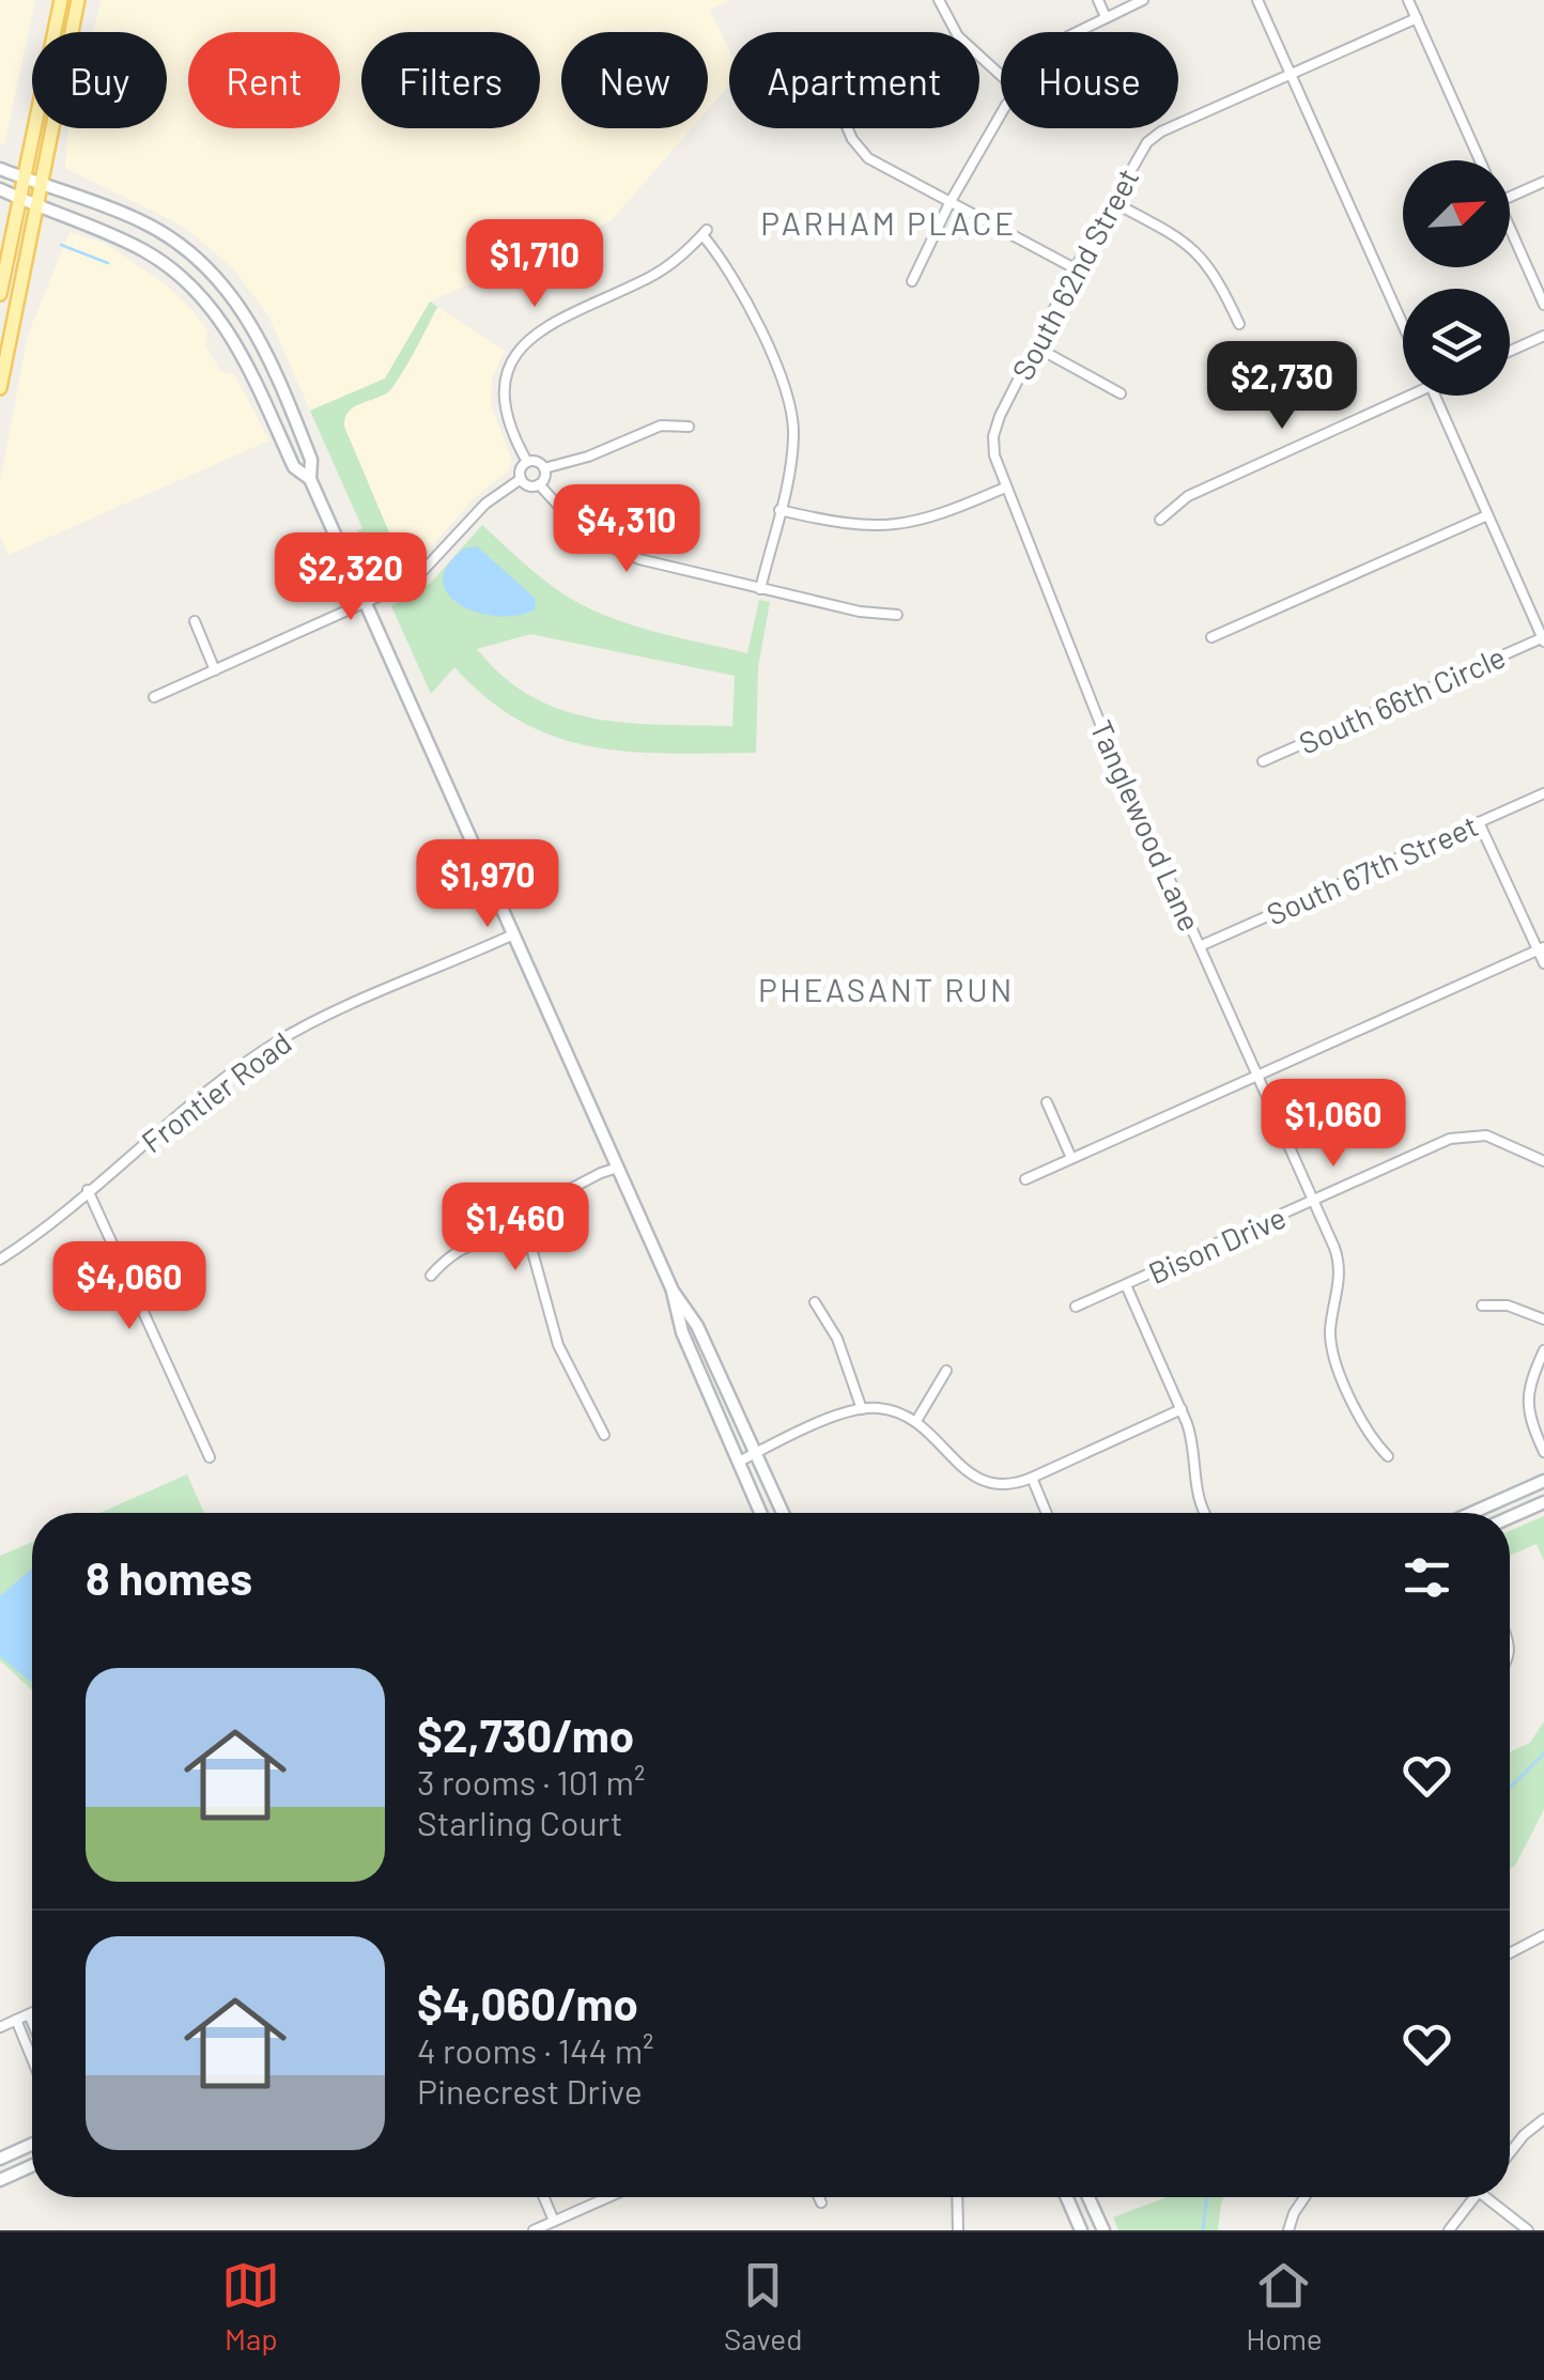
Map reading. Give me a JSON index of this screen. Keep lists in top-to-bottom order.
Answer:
{
  "streets": {
    "street": [
      "South 62nd Street",
      "South 66th Circle",
      "Tanglewood Lane",
      "South 67th Street",
      "Frontier Road",
      "Bison Drive"
    ]
  },
  "crossings": [
    ["South 62nd Street", "Tanglewood Lane"],
    ["Tanglewood Lane", "South 67th Street"],
    ["Tanglewood Lane", "Bison Drive"]
  ],
  "districts": ["PARHAM PLACE", "PHEASANT RUN"],
  "north": "top right",
  "page": {
    "chip": [
      "Buy",
      "Rent",
      "Filters",
      "New",
      "Apartment",
      "House"
    ],
    "price": [
      "$1,710",
      "$2,730",
      "$4,310",
      "$2,320",
      "$1,970",
      "$1,060",
      "$1,460",
      "$4,060"
    ],
    "heading": "8 homes",
    "list": [
      {
        "name": "$2,730/mo",
        "note": "3 rooms · 101 m² · Starling Court"
      },
      {
        "name": "$4,060/mo",
        "note": "4 rooms · 144 m² · Pinecrest Drive"
      }
    ],
    "tabs": ["Map", "Saved", "Home"]
  }
}
